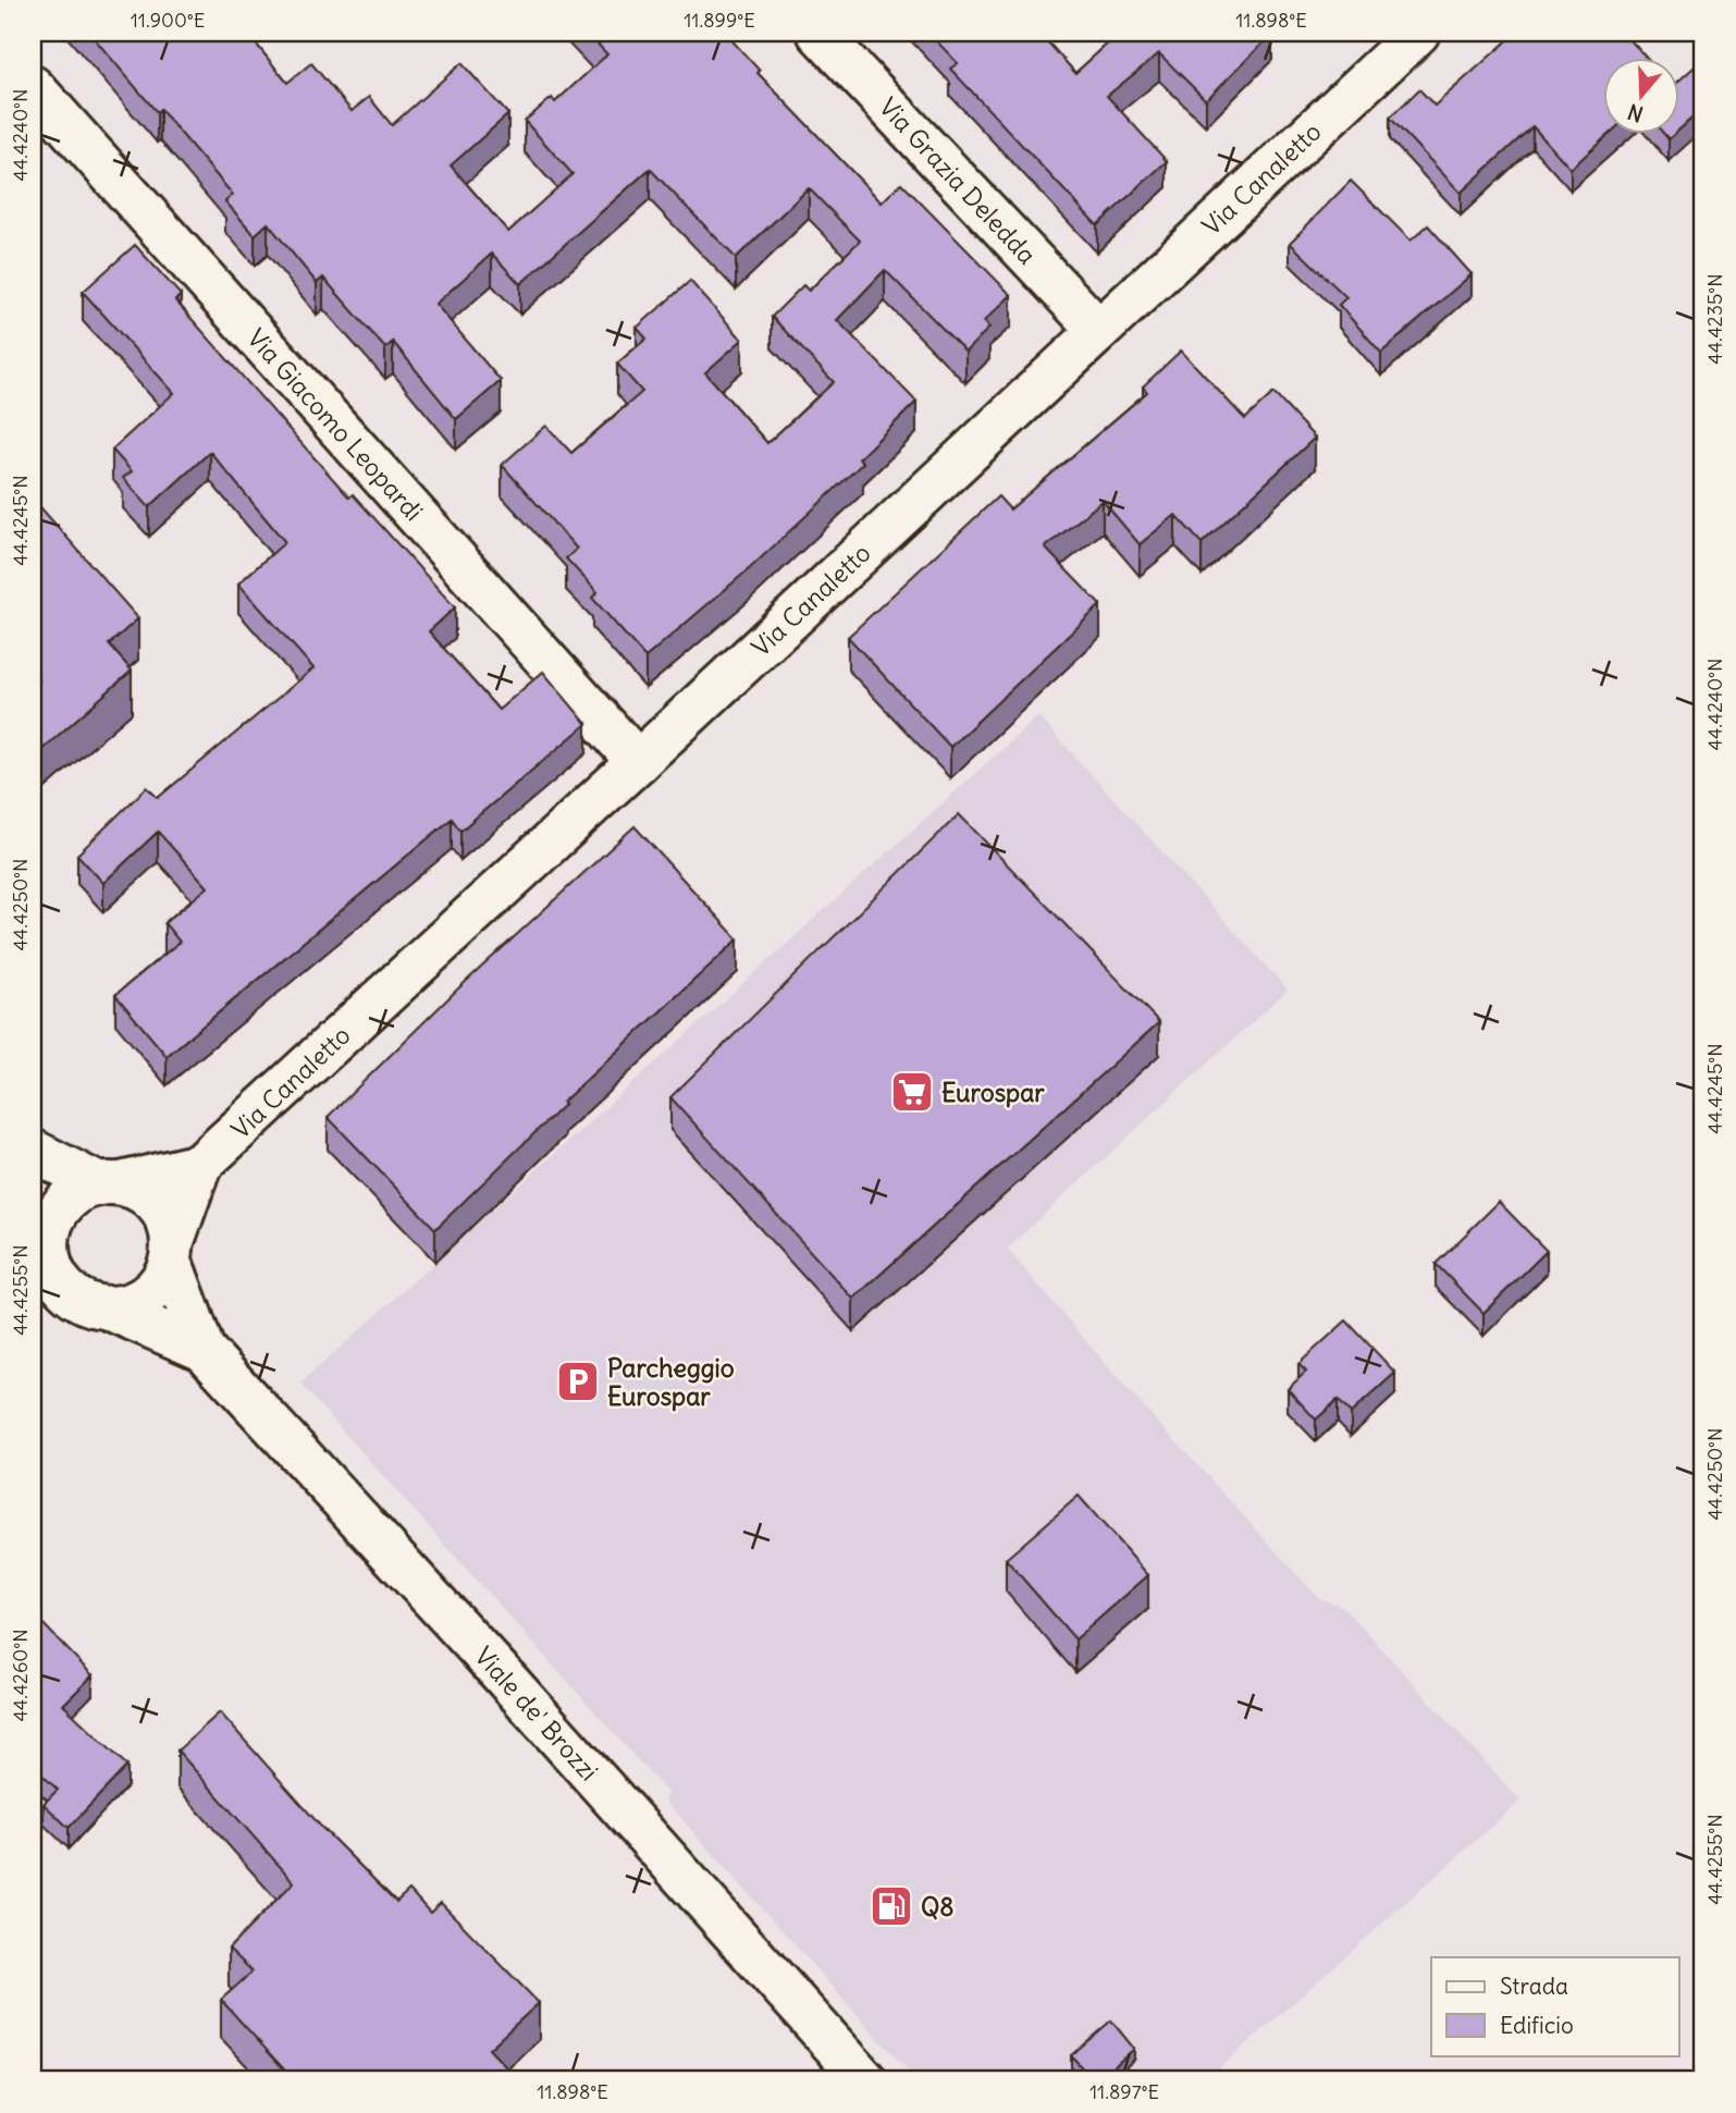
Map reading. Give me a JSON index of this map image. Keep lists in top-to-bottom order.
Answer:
{
  "streets": {
    "street": [
      "Via Canaletto",
      "Via Grazia Deledda",
      "Via Giacomo Leopardi",
      "Viale de' Brozzi"
    ]
  },
  "crossings": [
    ["Via Canaletto", "Via Grazia Deledda"],
    ["Via Canaletto", "Via Giacomo Leopardi"],
    ["Via Canaletto", "Viale de' Brozzi"]
  ],
  "places": {
    "supermarket": ["Eurospar"],
    "parking": ["Parcheggio Eurospar"],
    "fuel station": ["Q8"]
  },
  "legend": ["Strada", "Edificio"],
  "north": "bottom",
  "coordinates": [
    "11.900°E",
    "11.899°E",
    "11.898°E",
    "44.4240°N",
    "44.4235°N",
    "44.4245°N",
    "44.4250°N",
    "44.4255°N",
    "44.4260°N",
    "11.897°E"
  ]
}
